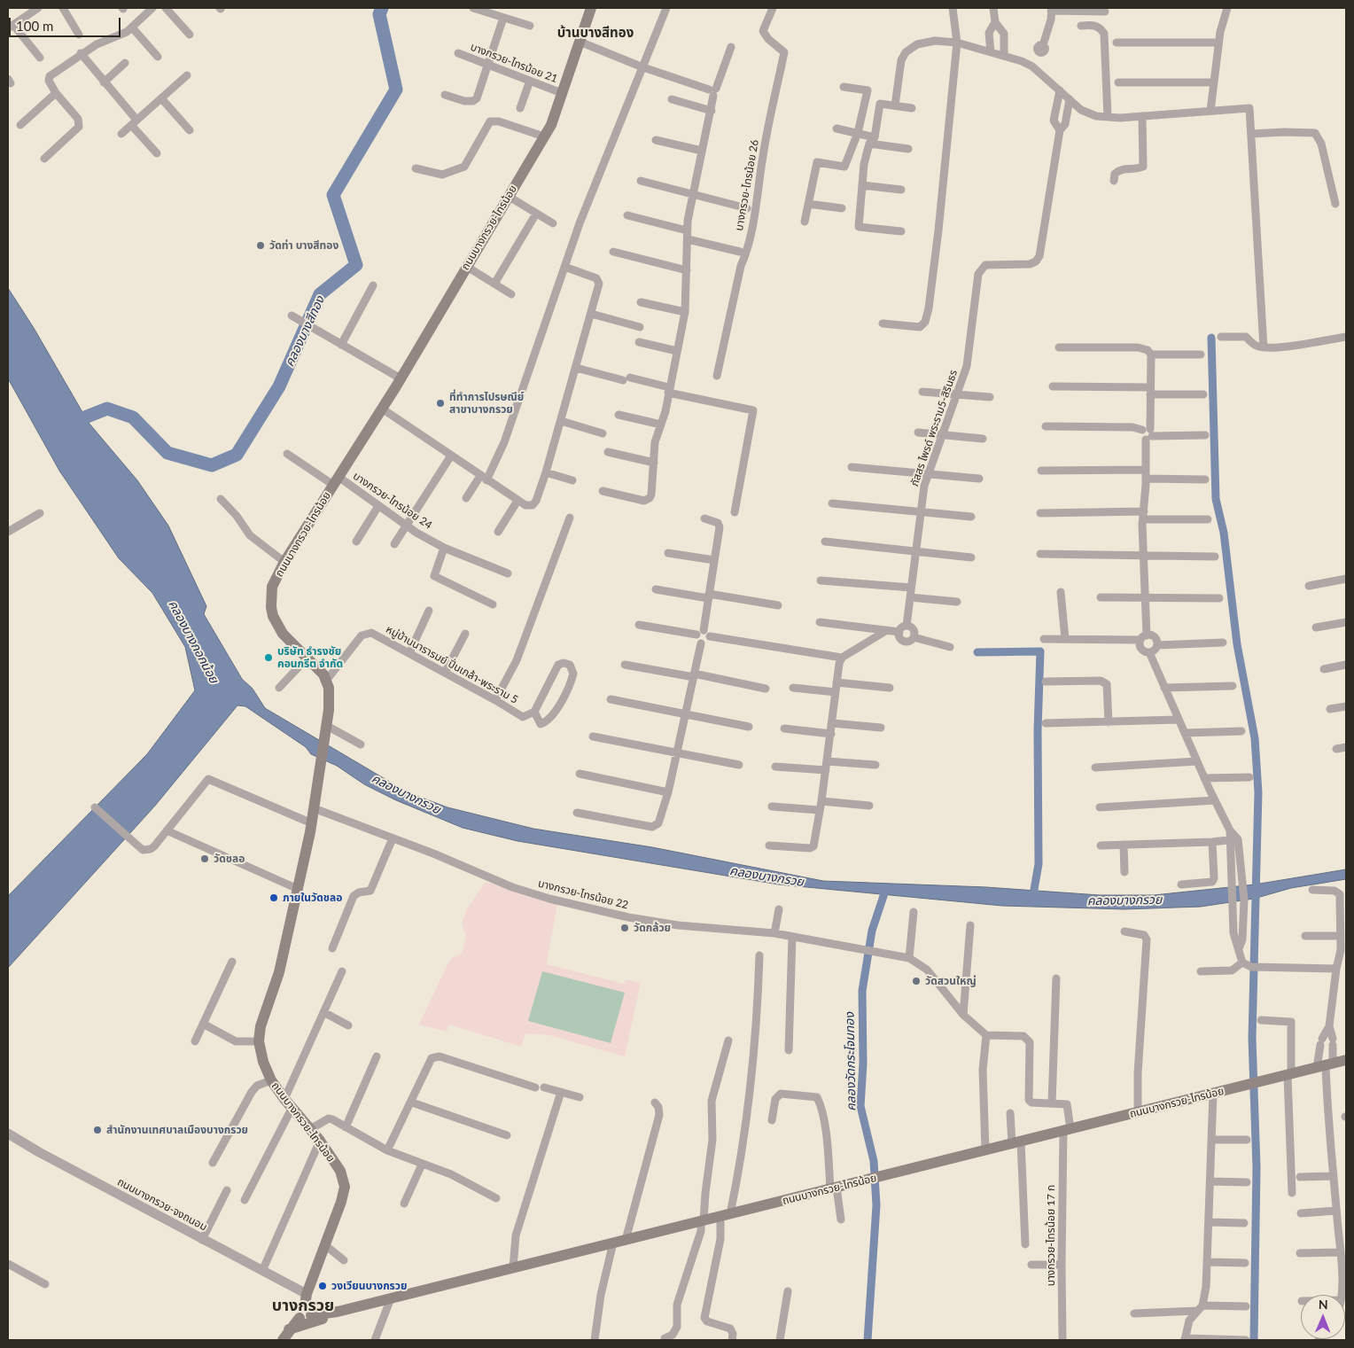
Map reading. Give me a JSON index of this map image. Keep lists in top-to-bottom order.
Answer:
{
  "streets": {
    "main road": ["ถนนบางกรวย-ไทรน้อย"],
    "street": [
      "บางกรวย-ไทรน้อย 21",
      "บางกรวย-ไทรน้อย 26",
      "ภัสสร ไพรด์ พระราม5-สิรินธร",
      "บางกรวย-ไทรน้อย 24",
      "หมู่บ้านนารารมย์ ปิ่นเกล้า-พระราม 5",
      "บางกรวย-ไทรน้อย 22",
      "ถนนบางกรวย-จงถนอม",
      "บางกรวย-ไทรน้อย 17 ก"
    ]
  },
  "crossings": [
    ["บางกรวย-ไทรน้อย 21", "ถนนบางกรวย-ไทรน้อย"],
    ["ถนนบางกรวย-ไทรน้อย", "บางกรวย-ไทรน้อย 24"],
    ["ถนนบางกรวย-ไทรน้อย", "หมู่บ้านนารารมย์ ปิ่นเกล้า-พระราม 5"],
    ["ถนนบางกรวย-ไทรน้อย", "บางกรวย-ไทรน้อย 22"],
    ["ถนนบางกรวย-ไทรน้อย", "ถนนบางกรวย-จงถนอม"],
    ["ถนนบางกรวย-ไทรน้อย", "บางกรวย-ไทรน้อย 17 ก"]
  ],
  "districts": ["บ้านบางสีทอง", "บางกรวย"],
  "water": [
    "คลองบางสีทอง",
    "คลองบางกอกน้อย",
    "คลองบางกรวย",
    "คลองวัดกระโจมทอง"
  ],
  "places": [
    "วัดท่า บางสีทอง",
    "ที่ทำการไปรษณีย์ สาขาบางกรวย",
    "บริษัท ธำรงชัย คอนกรีต จำกัด",
    "วัดชลอ",
    "ภายในวัดชลอ",
    "วัดกล้วย",
    "วัดสวนใหญ่",
    "สำนักงานเทศบาลเมืองบางกรวย",
    "วงเวียนบางกรวย"
  ],
  "scale_bar": "100 m",
  "north": "top"
}
